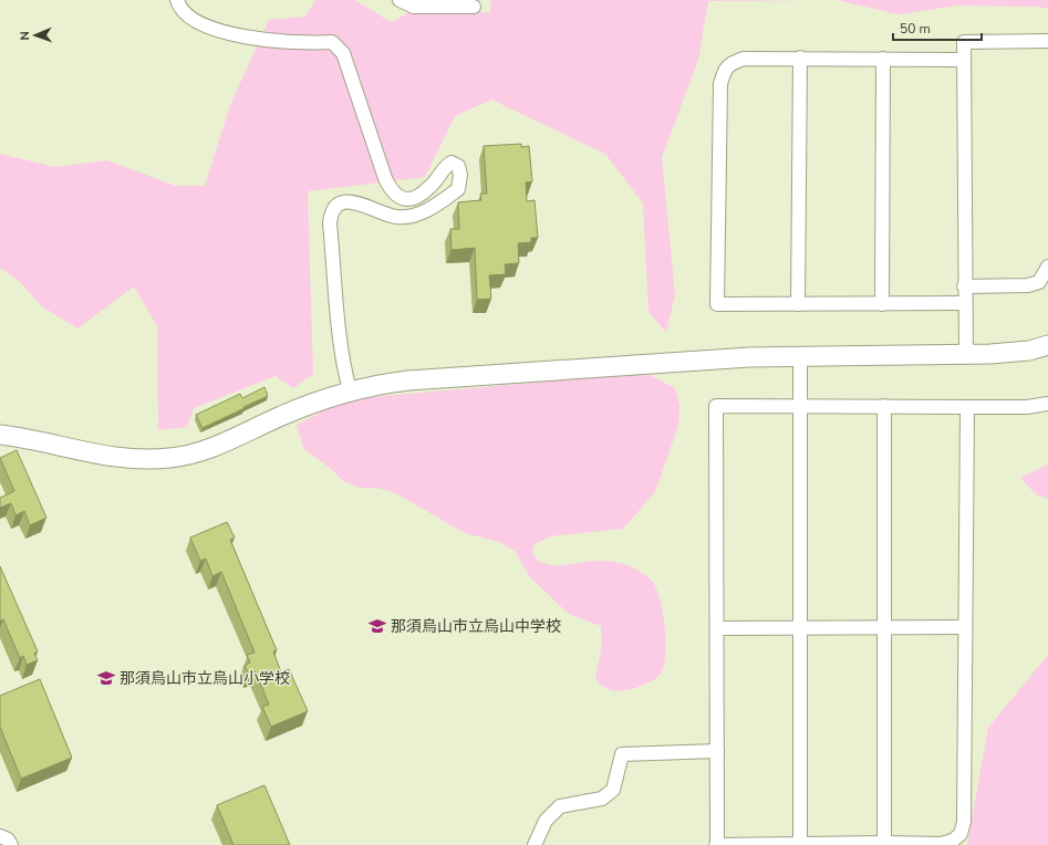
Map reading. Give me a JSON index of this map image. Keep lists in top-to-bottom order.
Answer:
{
  "places": {
    "school or university": ["那須烏山市立烏山中学校", "那須烏山市立烏山小学校"]
  },
  "scale_bar": "50 m",
  "north": "left"
}
